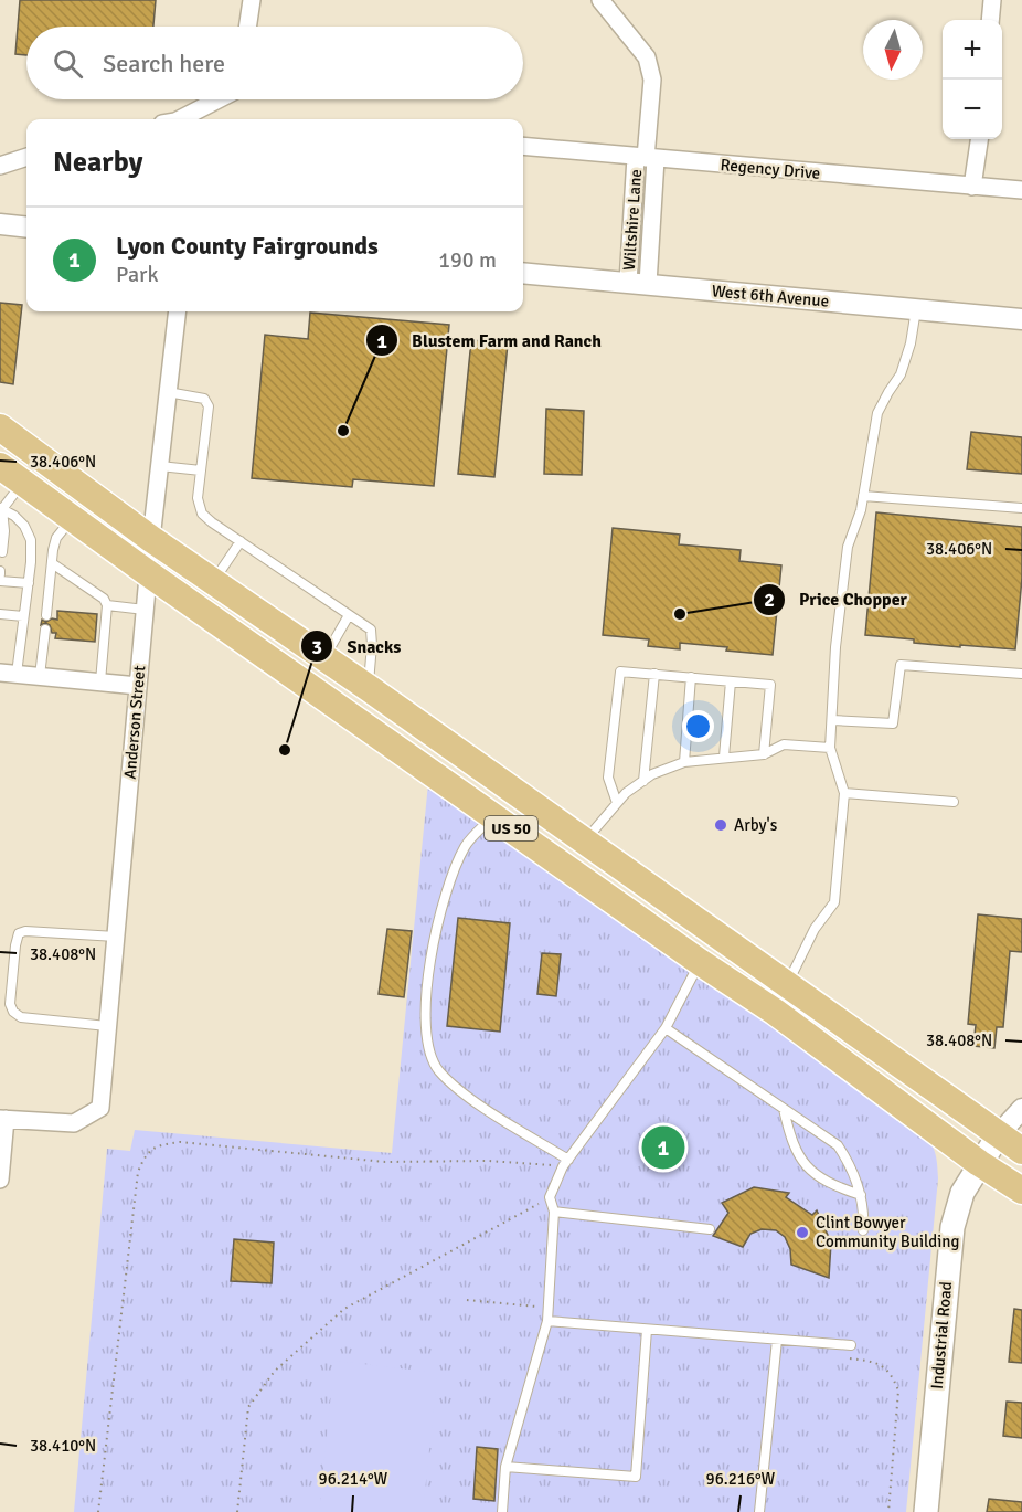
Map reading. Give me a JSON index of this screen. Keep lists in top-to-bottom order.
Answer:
{
  "streets": {
    "main road": ["US 50", "Industrial Road"],
    "street": [
      "Regency Drive",
      "Wiltshire Lane",
      "West 6th Avenue",
      "Anderson Street"
    ]
  },
  "crossings": [
    ["Regency Drive", "Wiltshire Lane"],
    ["Wiltshire Lane", "West 6th Avenue"],
    ["Anderson Street", "US 50"],
    ["US 50", "Industrial Road"]
  ],
  "places": [
    "Blustem Farm and Ranch",
    "Price Chopper",
    "Snacks",
    "Arby's",
    "Clint Bowyer Community Building"
  ],
  "north": "bottom",
  "page": {
    "map_buttons": ["+", "−"],
    "search": "Search here",
    "heading": "Nearby",
    "list": [
      {
        "mark": "1",
        "name": "Lyon County Fairgrounds",
        "note": "Park",
        "value": "190 m"
      }
    ],
    "pins": "1"
  },
  "coordinates": [
    "38.406°N",
    "38.408°N",
    "38.410°N",
    "96.214°W",
    "96.216°W"
  ]
}
